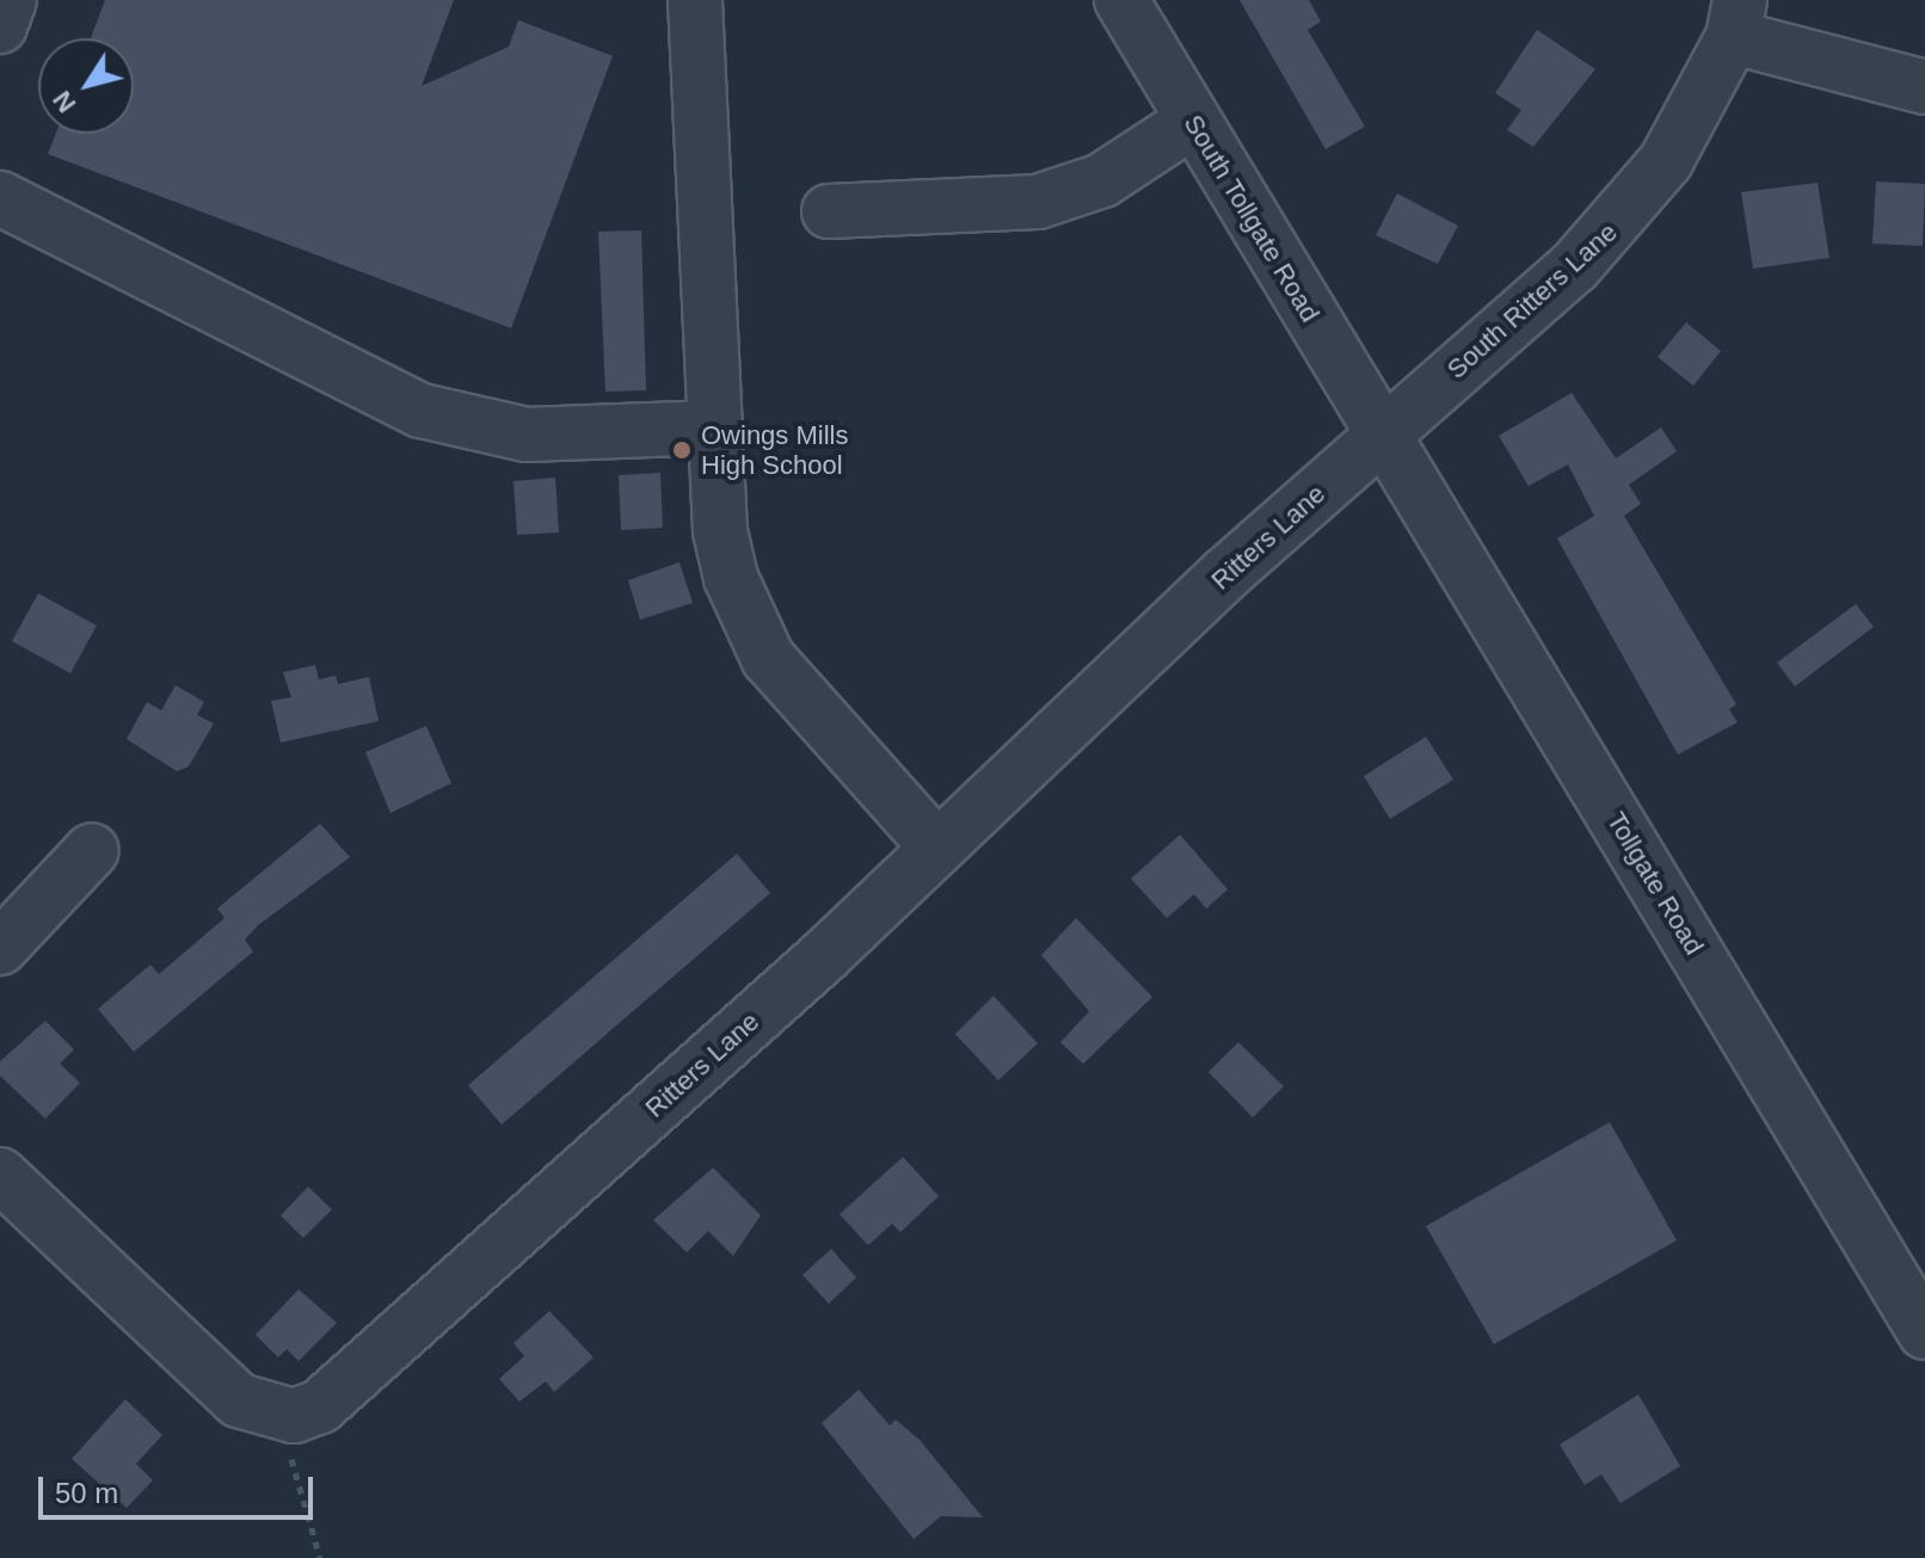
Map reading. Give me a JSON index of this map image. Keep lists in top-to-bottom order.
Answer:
{
  "streets": {
    "street": [
      "South Tollgate Road",
      "South Ritters Lane",
      "Ritters Lane",
      "Tollgate Road"
    ]
  },
  "crossings": [
    ["South Tollgate Road", "South Ritters Lane"],
    ["South Tollgate Road", "Ritters Lane"],
    ["South Tollgate Road", "Tollgate Road"],
    ["South Ritters Lane", "Ritters Lane"],
    ["South Ritters Lane", "Tollgate Road"],
    ["Ritters Lane", "Tollgate Road"]
  ],
  "places": ["Owings Mills High School"],
  "scale_bar": "50 m",
  "north": "bottom left"
}
